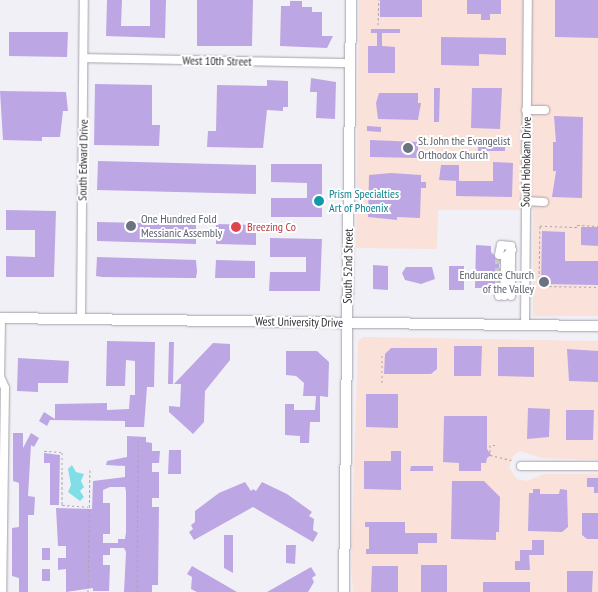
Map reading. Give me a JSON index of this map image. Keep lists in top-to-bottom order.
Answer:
{
  "streets": {
    "main road": ["South 52nd Street", "West University Drive"],
    "street": ["West 10th Street", "South Edward Drive", "South Hohokam Drive"]
  },
  "crossings": [
    ["West 10th Street", "South Edward Drive"],
    ["West 10th Street", "South 52nd Street"],
    ["South Edward Drive", "West University Drive"],
    ["South Hohokam Drive", "West University Drive"],
    ["South 52nd Street", "West University Drive"]
  ],
  "places": [
    "St. John the Evangelist Orthodox Church",
    "Prism Specialties Art of Phoenix",
    "One Hundred Fold Messianic Assembly",
    "Breezing Co",
    "Endurance Church of the Valley"
  ]
}
